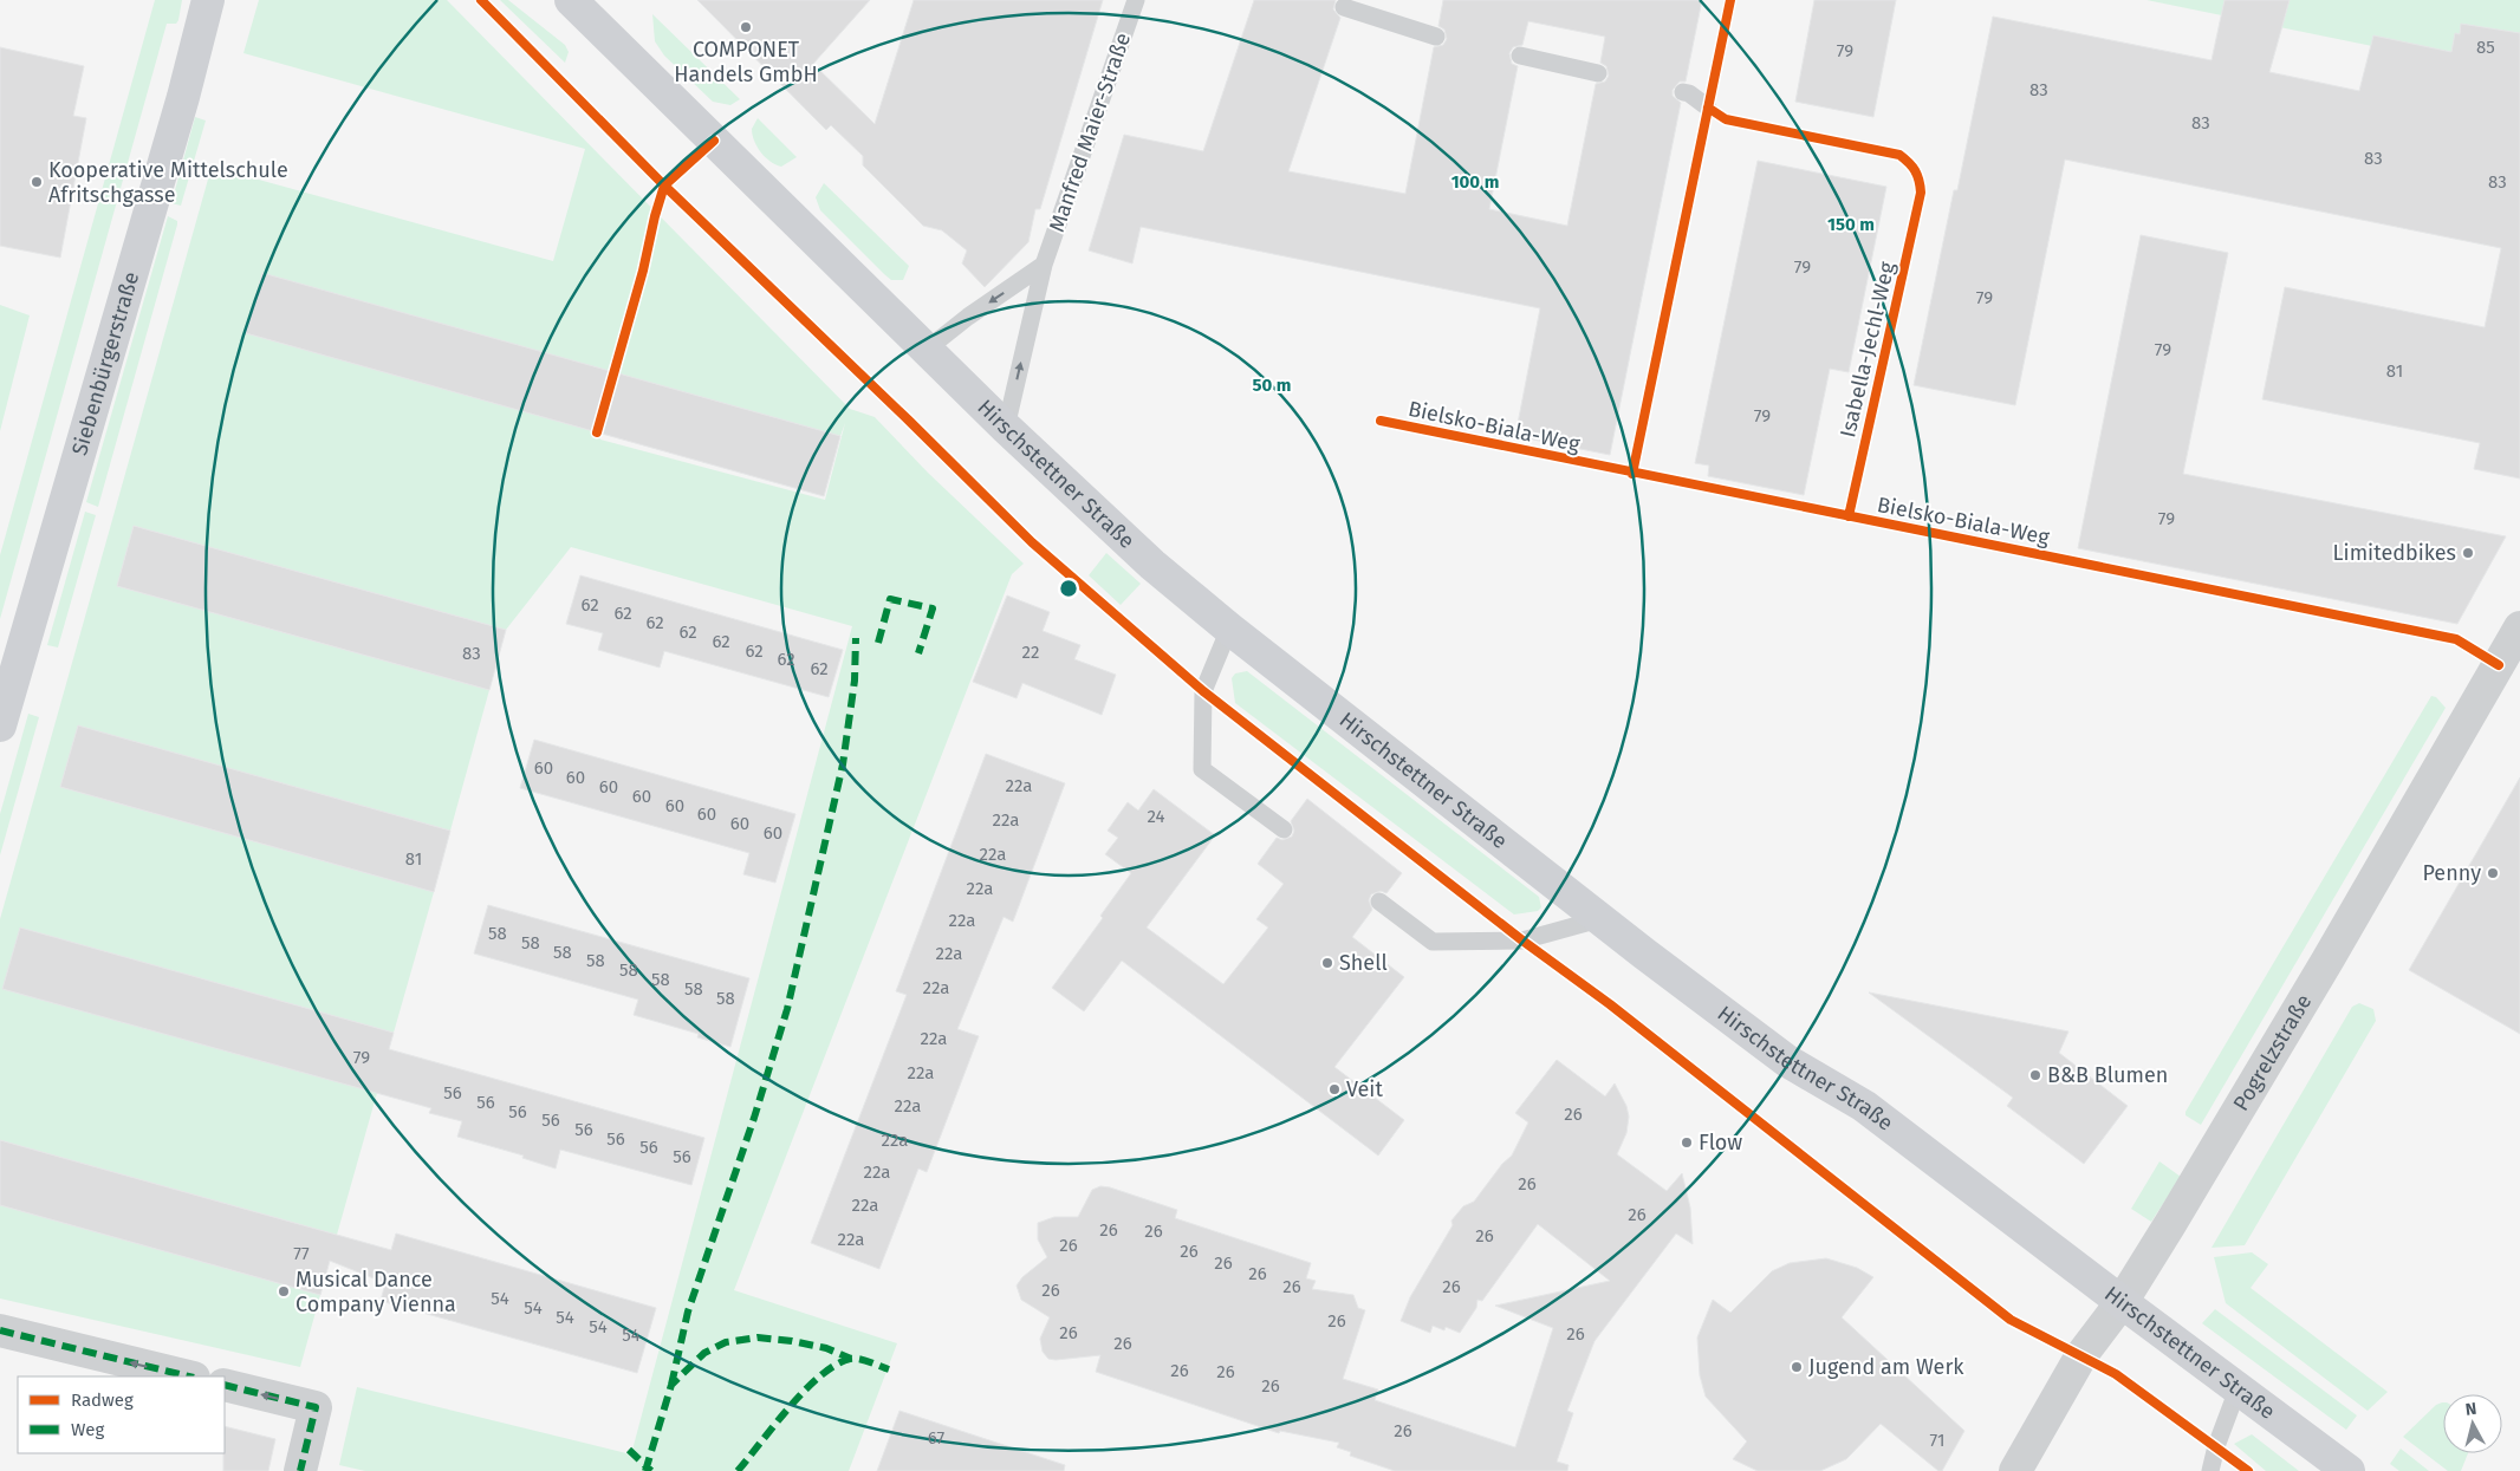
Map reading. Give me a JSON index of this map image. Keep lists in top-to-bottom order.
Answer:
{
  "streets": {
    "main road": ["Siebenbürgerstraße", "Hirschstettner Straße"],
    "street": ["Pogrelzstraße"],
    "lane": ["Manfred Maier-Straße"],
    "cycle path": ["Isabella-Jechl-Weg", "Bielsko-Biala-Weg"]
  },
  "crossings": [
    ["Manfred Maier-Straße", "Hirschstettner Straße"],
    ["Hirschstettner Straße", "Pogrelzstraße"]
  ],
  "one_way": ["Manfred Maier-Straße"],
  "places": [
    "COMPONET Handels GmbH",
    "Kooperative Mittelschule Afritschgasse",
    "Limitedbikes",
    "Penny",
    "Shell",
    "B&B Blumen",
    "Veit",
    "Flow",
    "Musical Dance Company Vienna",
    "Jugend am Werk"
  ],
  "house_numbers": [
    "85",
    "79",
    "83",
    "83",
    "83",
    "83",
    "79",
    "79",
    "79",
    "81",
    "79",
    "79",
    "62",
    "62",
    "62",
    "62",
    "62",
    "62",
    "22",
    "83",
    "62",
    "62",
    "60",
    "60",
    "22a",
    "60",
    "60",
    "60",
    "60",
    "24",
    "22a",
    "60",
    "60",
    "22a",
    "81",
    "22a",
    "22a",
    "58",
    "58",
    "58",
    "22a",
    "58",
    "58",
    "58",
    "22a",
    "58",
    "58",
    "22a",
    "79",
    "22a",
    "56",
    "56",
    "22a",
    "56",
    "26",
    "56",
    "56",
    "56",
    "22a",
    "56",
    "56",
    "22a",
    "26",
    "22a",
    "26",
    "26",
    "26",
    "26",
    "22a",
    "26",
    "26",
    "77",
    "26",
    "26",
    "26",
    "26",
    "26",
    "54",
    "54",
    "54",
    "26",
    "54",
    "26",
    "26",
    "54",
    "26",
    "26",
    "26",
    "26",
    "26",
    "67",
    "71"
  ],
  "legend": ["Radweg", "Weg"],
  "north": "top",
  "rings": ["100 m", "150 m", "50 m"]
}
